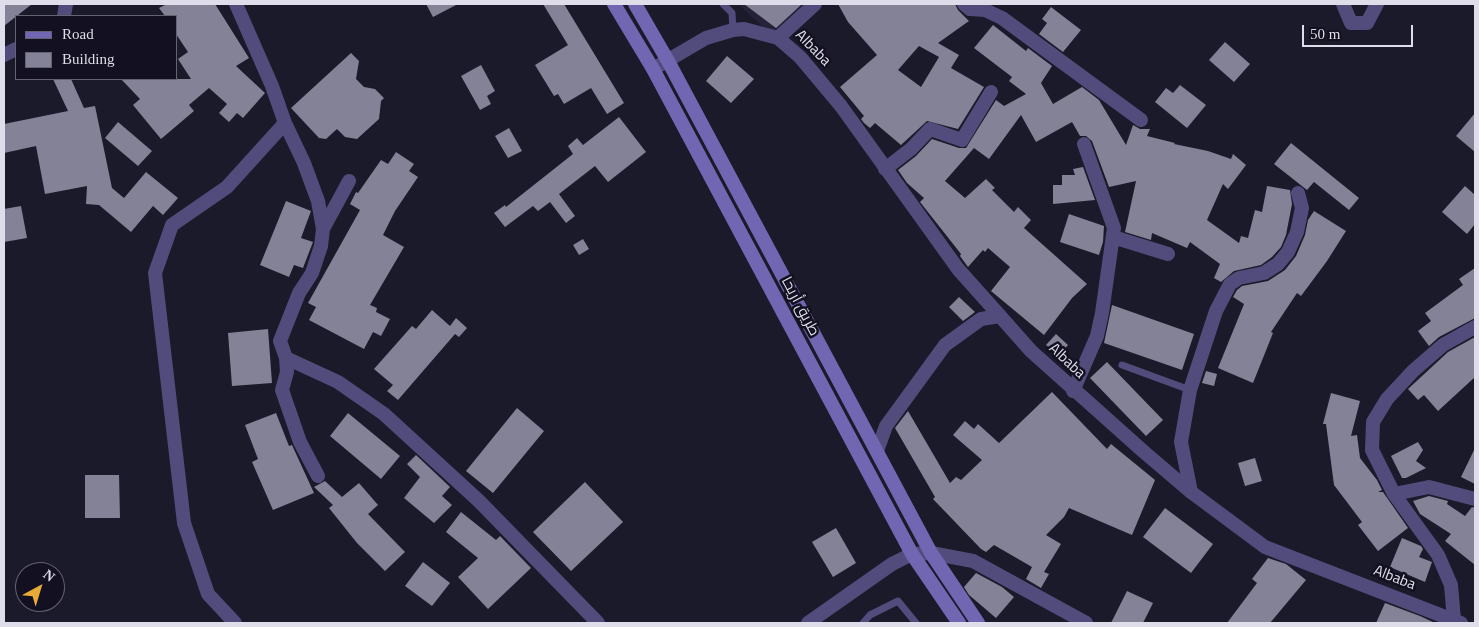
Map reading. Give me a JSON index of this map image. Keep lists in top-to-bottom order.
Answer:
{
  "streets": {
    "main road": ["طريق أريحا"],
    "street": ["Albaba"]
  },
  "legend": ["Road", "Building"],
  "scale_bar": "50 m",
  "north": "top right"
}
